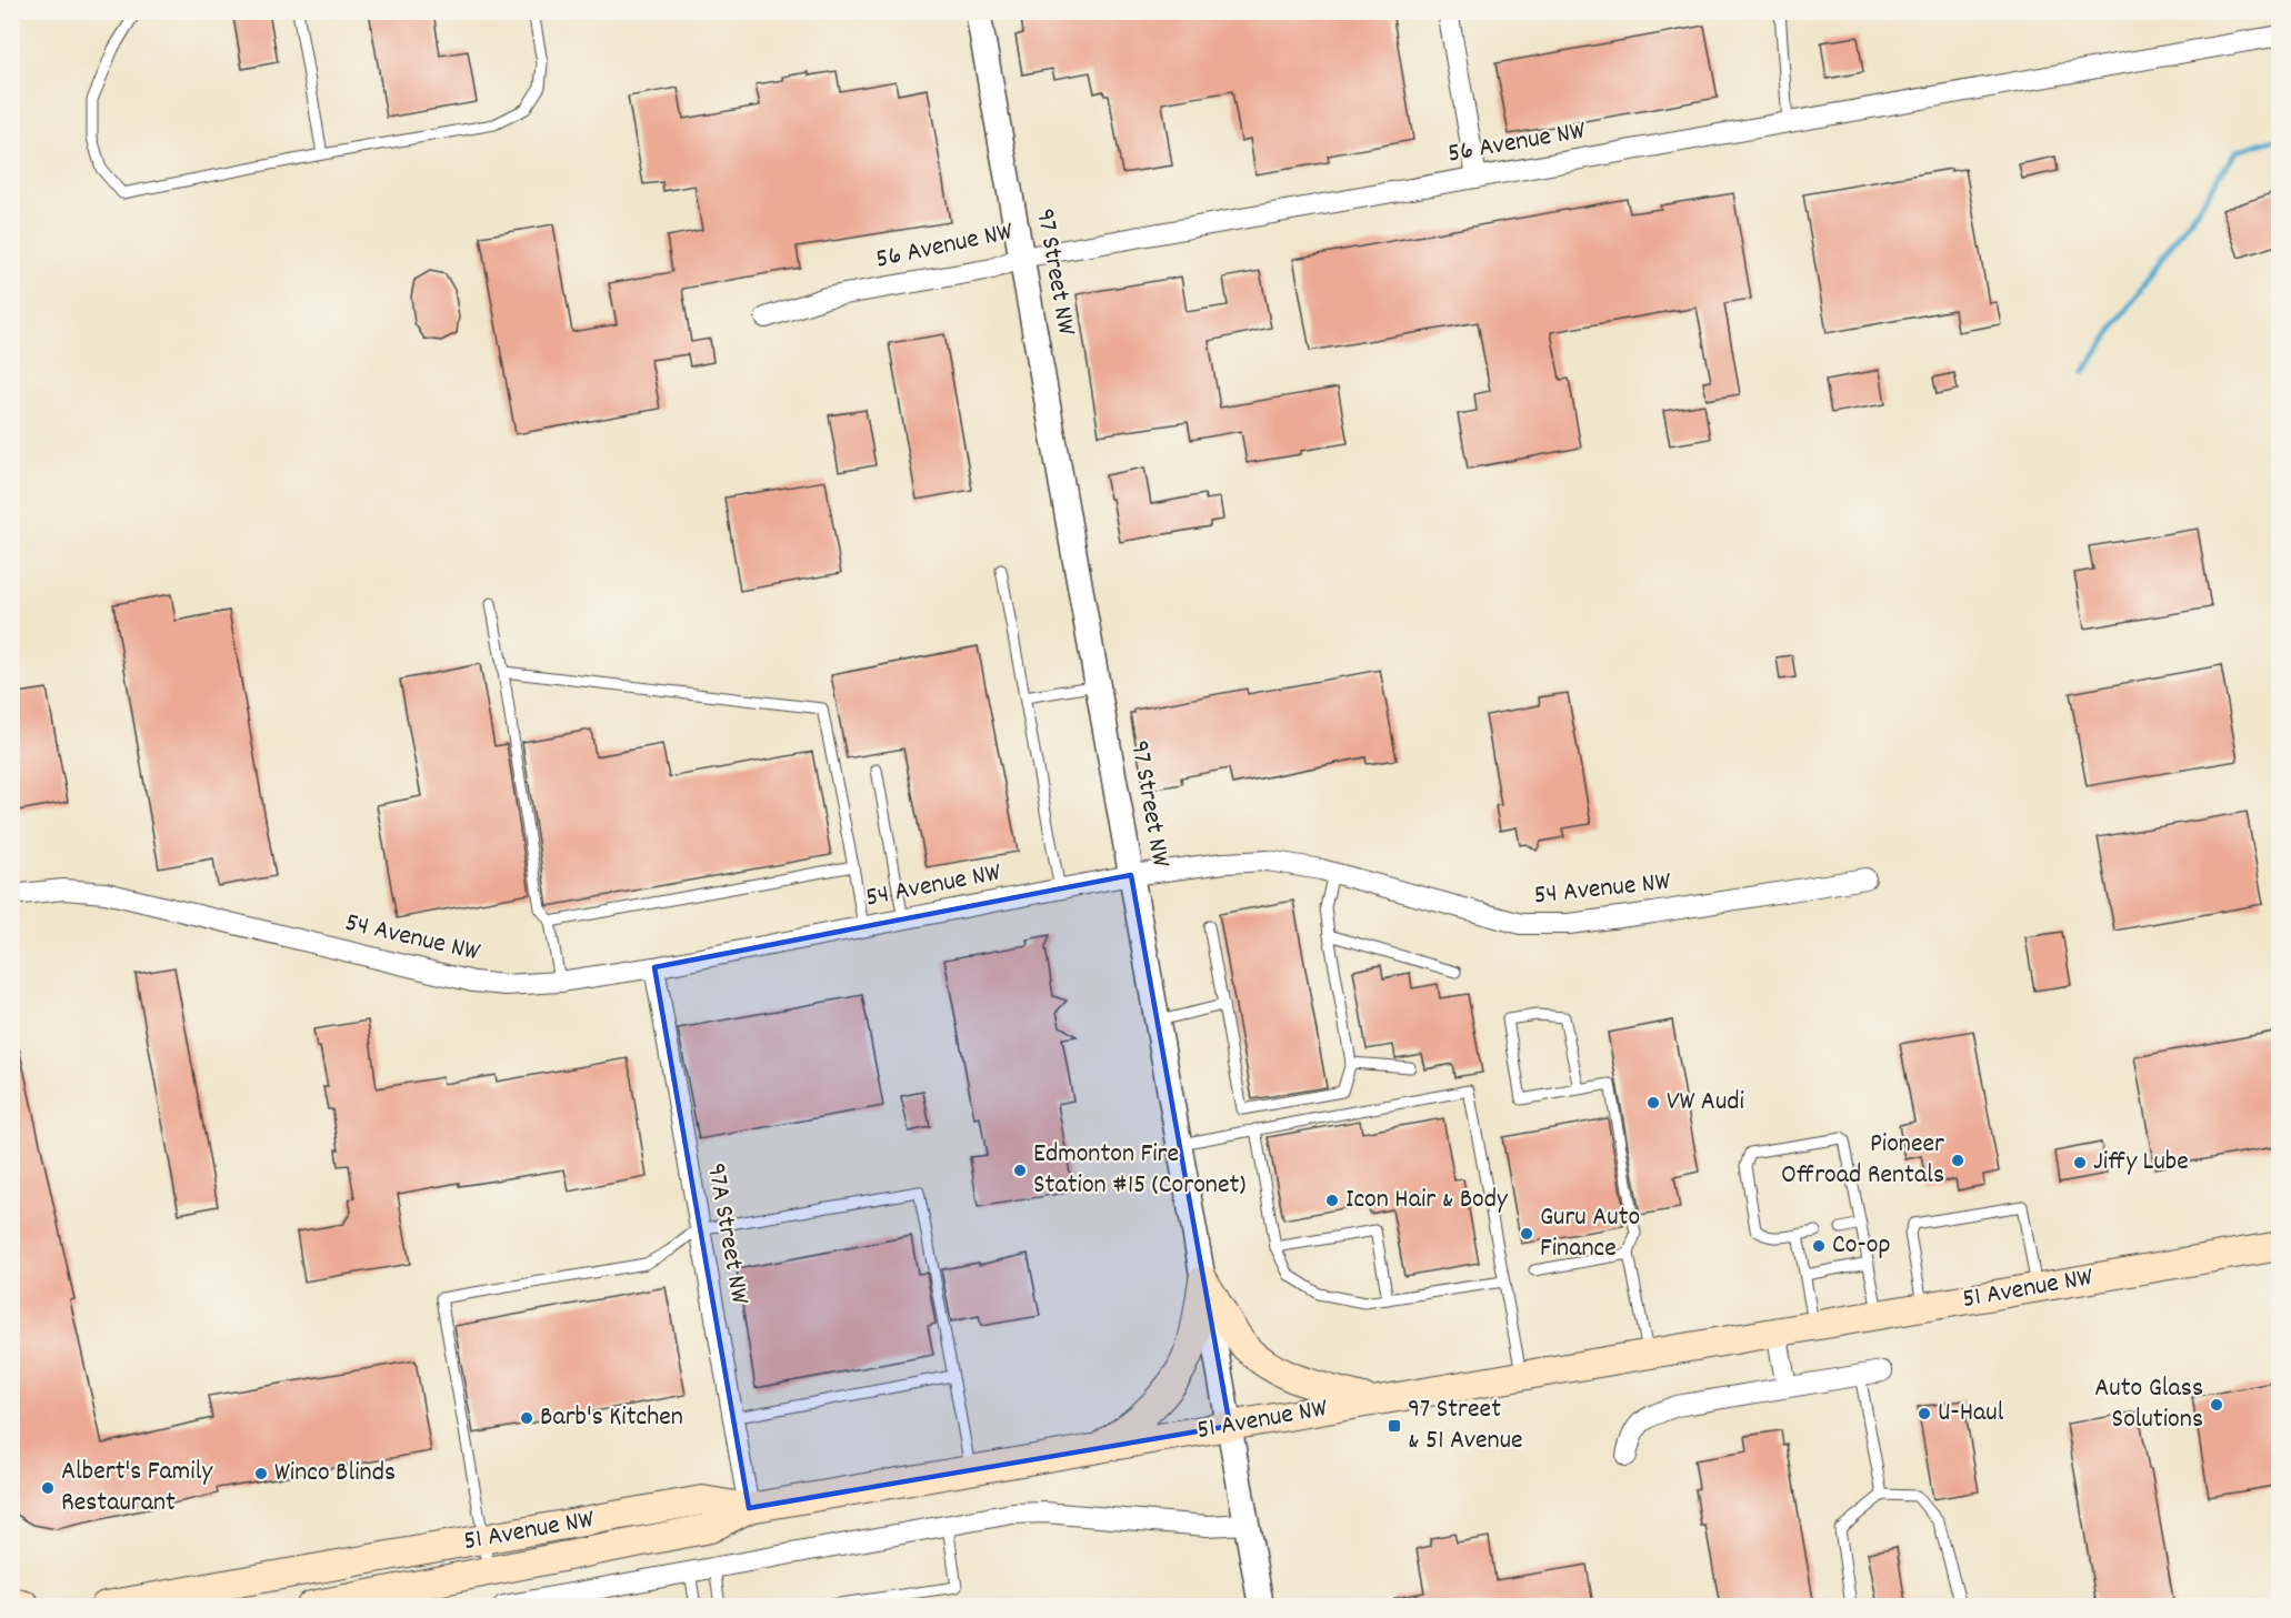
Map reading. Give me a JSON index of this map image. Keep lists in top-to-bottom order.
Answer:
{
  "streets": {
    "main road": ["51 Avenue NW"],
    "street": [
      "56 Avenue NW",
      "97 Street NW",
      "54 Avenue NW",
      "97A Street NW"
    ]
  },
  "crossings": [
    ["56 Avenue NW", "97 Street NW"],
    ["97 Street NW", "54 Avenue NW"],
    ["97 Street NW", "51 Avenue NW"],
    ["54 Avenue NW", "97A Street NW"],
    ["97A Street NW", "51 Avenue NW"]
  ],
  "places": {
    "other": [
      "VW Audi",
      "Pioneer Offroad Rentals",
      "Jiffy Lube",
      "Edmonton Fire Station #15 (Coronet)",
      "Icon Hair & Body",
      "Guru Auto Finance",
      "Co-op",
      "Auto Glass Solutions",
      "U-Haul",
      "Barb's Kitchen",
      "Winco Blinds",
      "Albert's Family Restaurant"
    ],
    "transit": ["97 Street & 51 Avenue"]
  }
}
